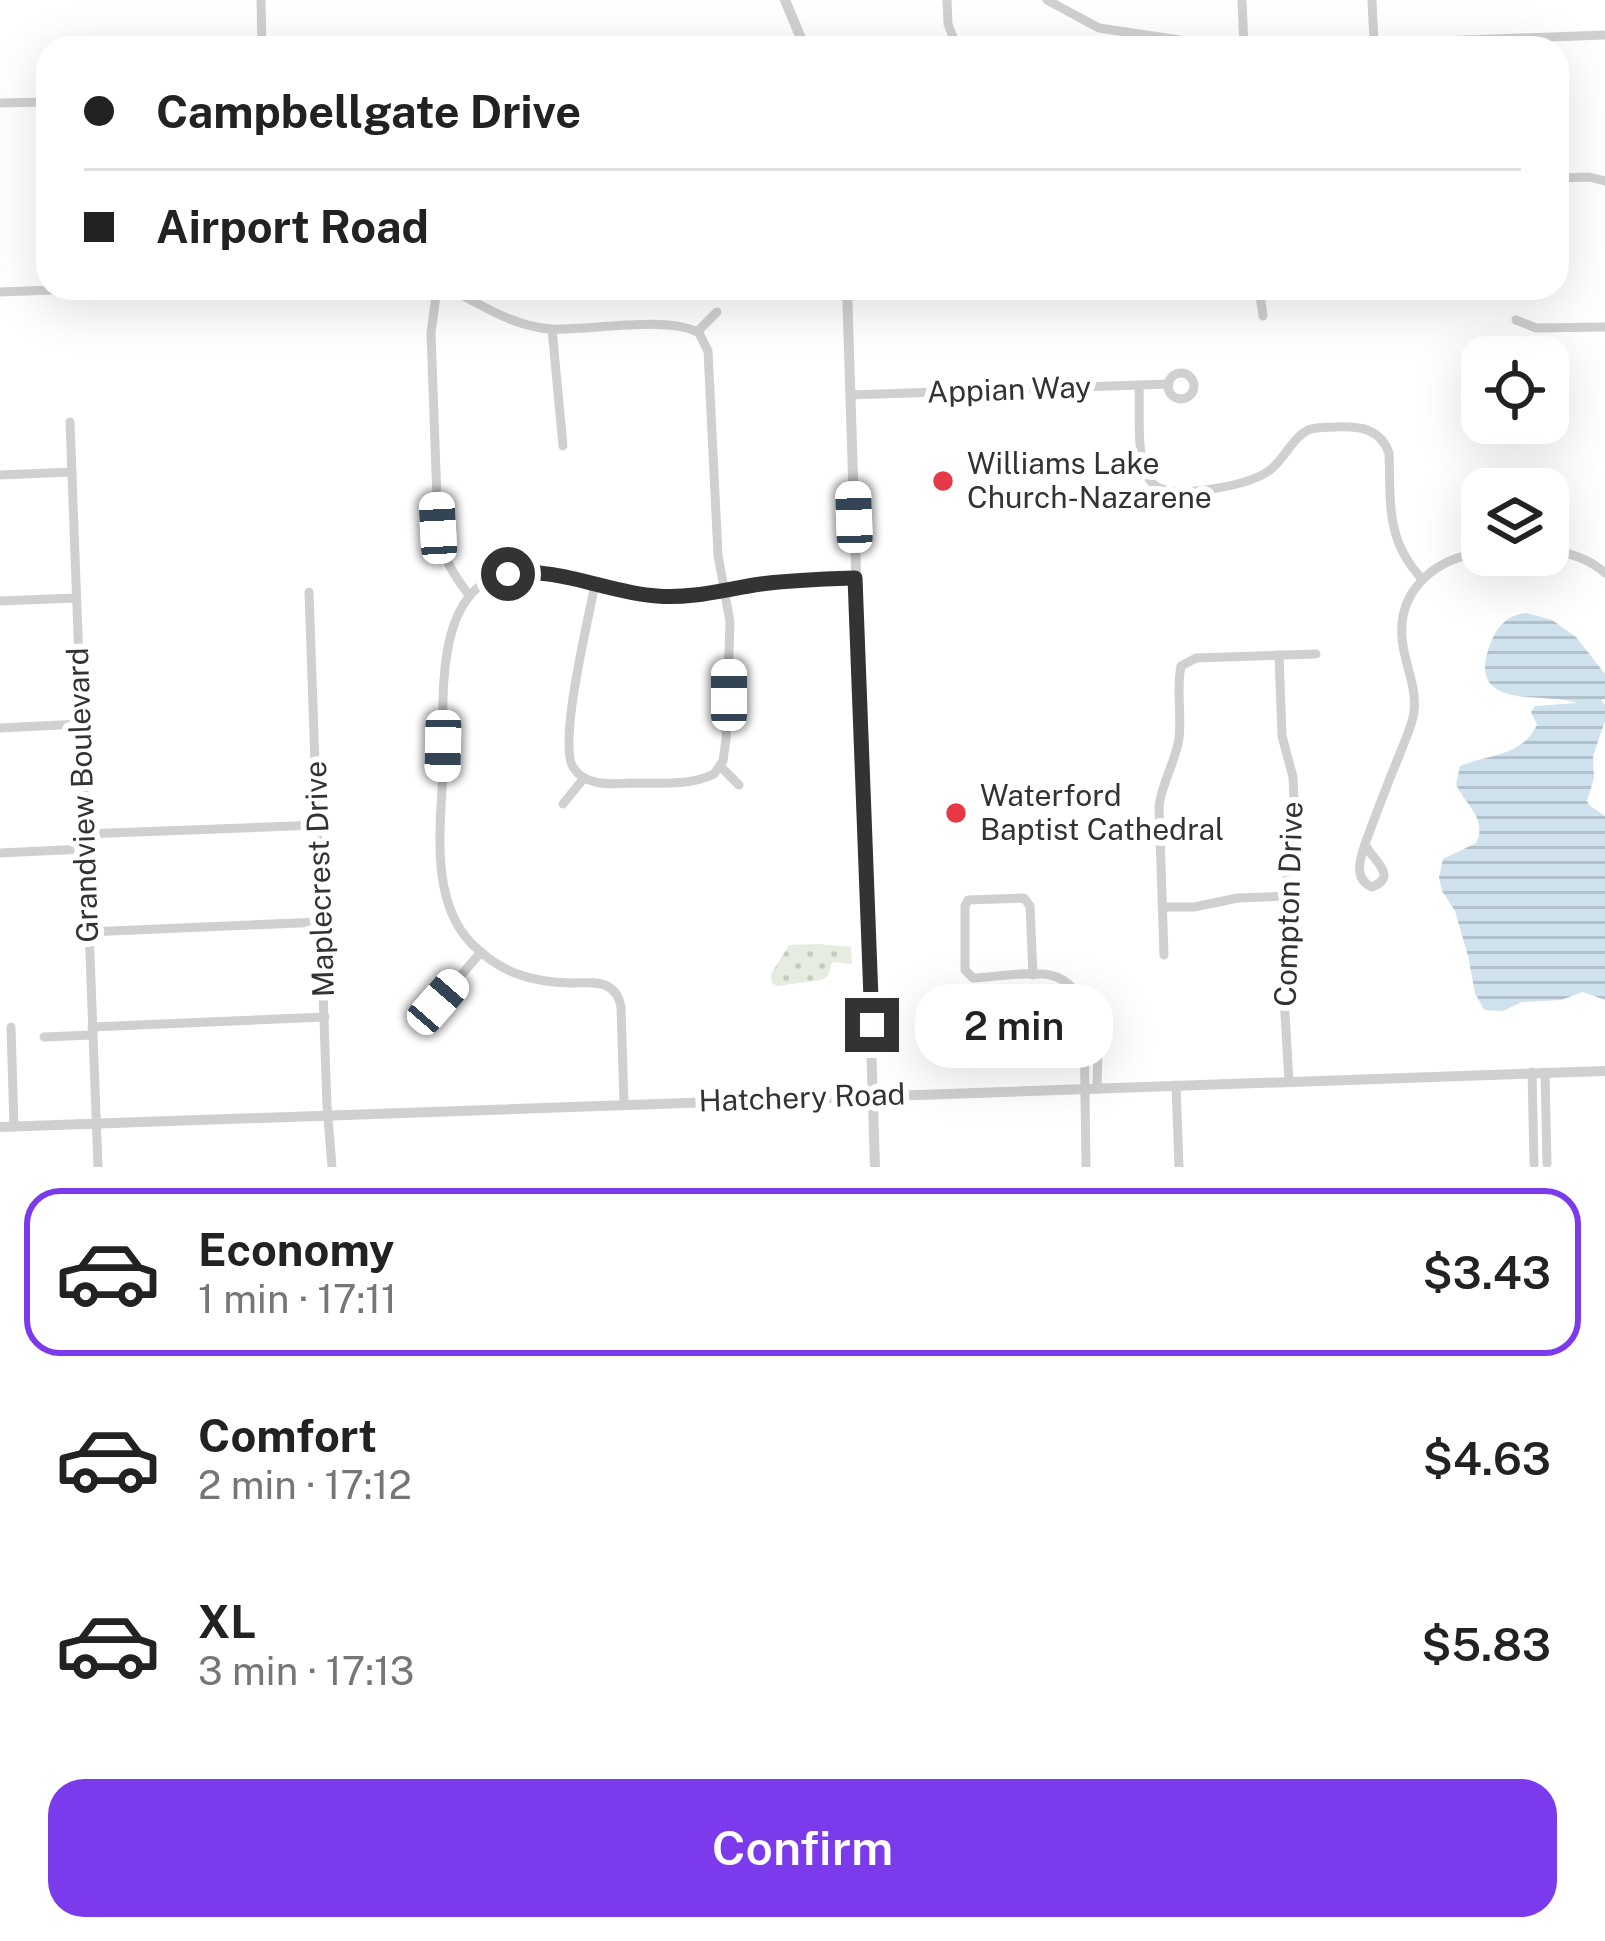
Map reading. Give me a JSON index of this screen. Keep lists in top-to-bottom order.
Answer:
{
  "streets": {
    "street": [
      "Appian Way",
      "Grandview Boulevard",
      "Maplecrest Drive",
      "Compton Drive",
      "Hatchery Road"
    ]
  },
  "crossings": [
    ["Grandview Boulevard", "Hatchery Road"],
    ["Maplecrest Drive", "Hatchery Road"],
    ["Compton Drive", "Hatchery Road"]
  ],
  "places": ["Williams Lake Church-Nazarene", "Waterford Baptist Cathedral"],
  "page": {
    "banner": ["Campbellgate Drive", "Airport Road"],
    "bubble": "2 min",
    "list": [
      {
        "name": "Economy",
        "note": "1 min · 17:11",
        "value": "$3.43"
      },
      {
        "name": "Comfort",
        "note": "2 min · 17:12",
        "value": "$4.63"
      },
      {
        "name": "XL",
        "note": "3 min · 17:13",
        "value": "$5.83"
      }
    ],
    "buttons": "Confirm"
  }
}
